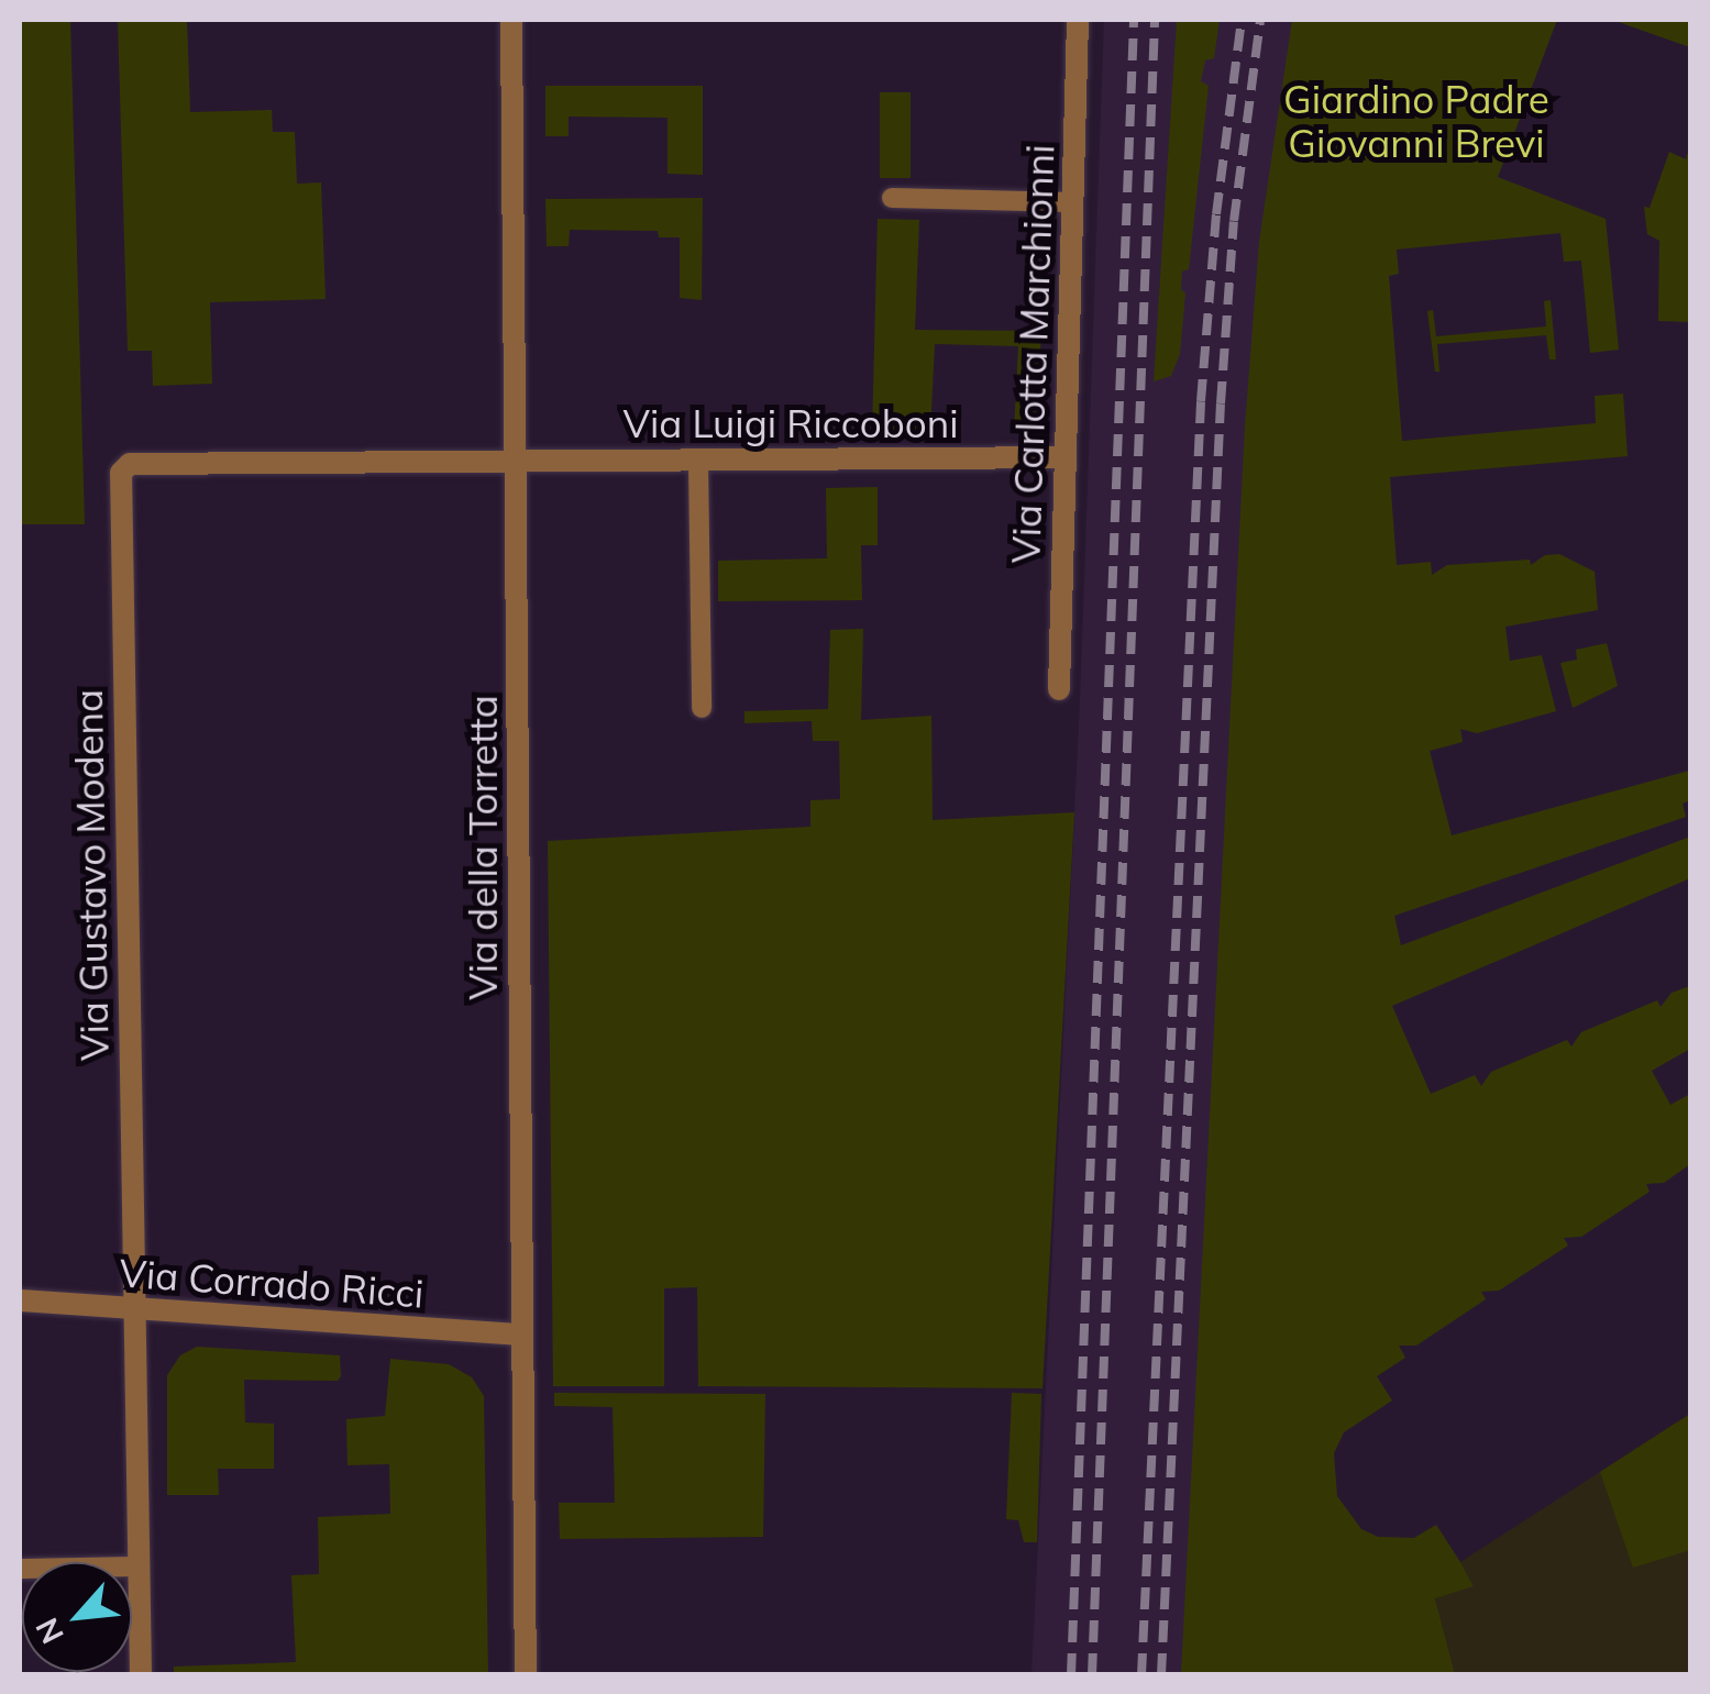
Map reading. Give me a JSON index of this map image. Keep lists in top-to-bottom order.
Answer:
{
  "streets": {
    "street": [
      "Via Carlotta Marchionni",
      "Via Luigi Riccoboni",
      "Via della Torretta",
      "Via Gustavo Modena",
      "Via Corrado Ricci"
    ]
  },
  "crossings": [
    ["Via Carlotta Marchionni", "Via Luigi Riccoboni"],
    ["Via Luigi Riccoboni", "Via della Torretta"],
    ["Via Luigi Riccoboni", "Via Gustavo Modena"],
    ["Via della Torretta", "Via Gustavo Modena"],
    ["Via della Torretta", "Via Corrado Ricci"],
    ["Via Gustavo Modena", "Via Corrado Ricci"]
  ],
  "parks": ["Giardino Padre Giovanni Brevi"],
  "north": "bottom left"
}
